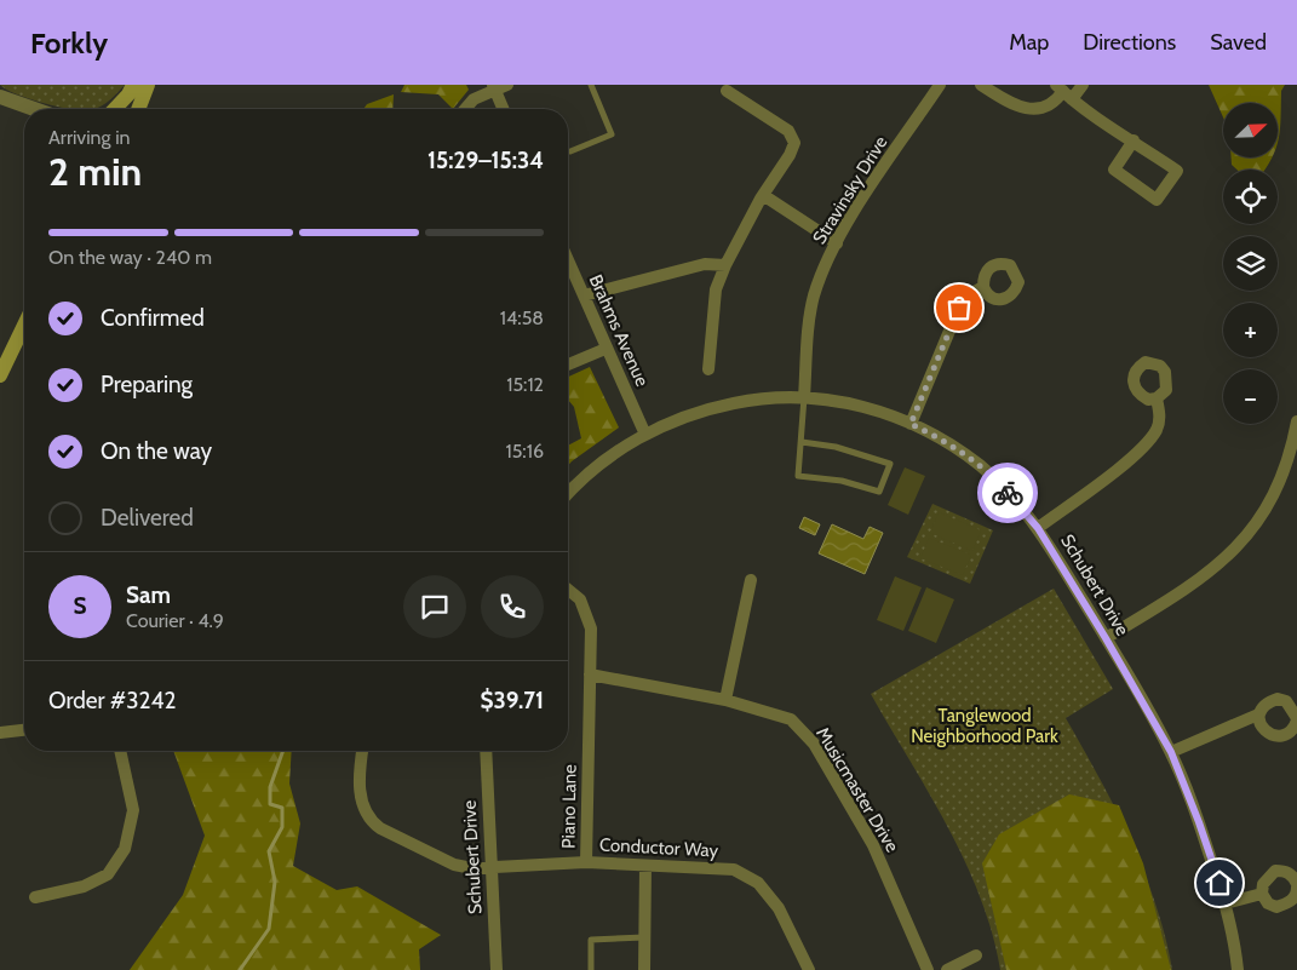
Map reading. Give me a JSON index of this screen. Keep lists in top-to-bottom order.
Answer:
{
  "streets": {
    "street": [
      "Stravinsky Drive",
      "Brahms Avenue",
      "Schubert Drive",
      "Musicmaster Drive",
      "Piano Lane",
      "Conductor Way"
    ]
  },
  "crossings": [
    ["Stravinsky Drive", "Schubert Drive"],
    ["Brahms Avenue", "Schubert Drive"],
    ["Schubert Drive", "Conductor Way"],
    ["Musicmaster Drive", "Piano Lane"],
    ["Piano Lane", "Conductor Way"]
  ],
  "parks": ["Tanglewood Neighborhood Park"],
  "north": "top right",
  "page": {
    "header": "Forkly",
    "nav": ["Map", "Directions", "Saved"],
    "map_buttons": ["+", "−"],
    "heading": ["2 min", "Arriving in", "15:29–15:34"],
    "panel": [
      "Sam",
      "Courier · 4.9",
      "Order #3242",
      "$39.71"
    ],
    "bar": "On the way · 240 m",
    "list": [
      ["Confirmed", "14:58"],
      ["Preparing", "15:12"],
      ["On the way", "15:16"],
      "Delivered"
    ],
    "round": "S"
  }
}
